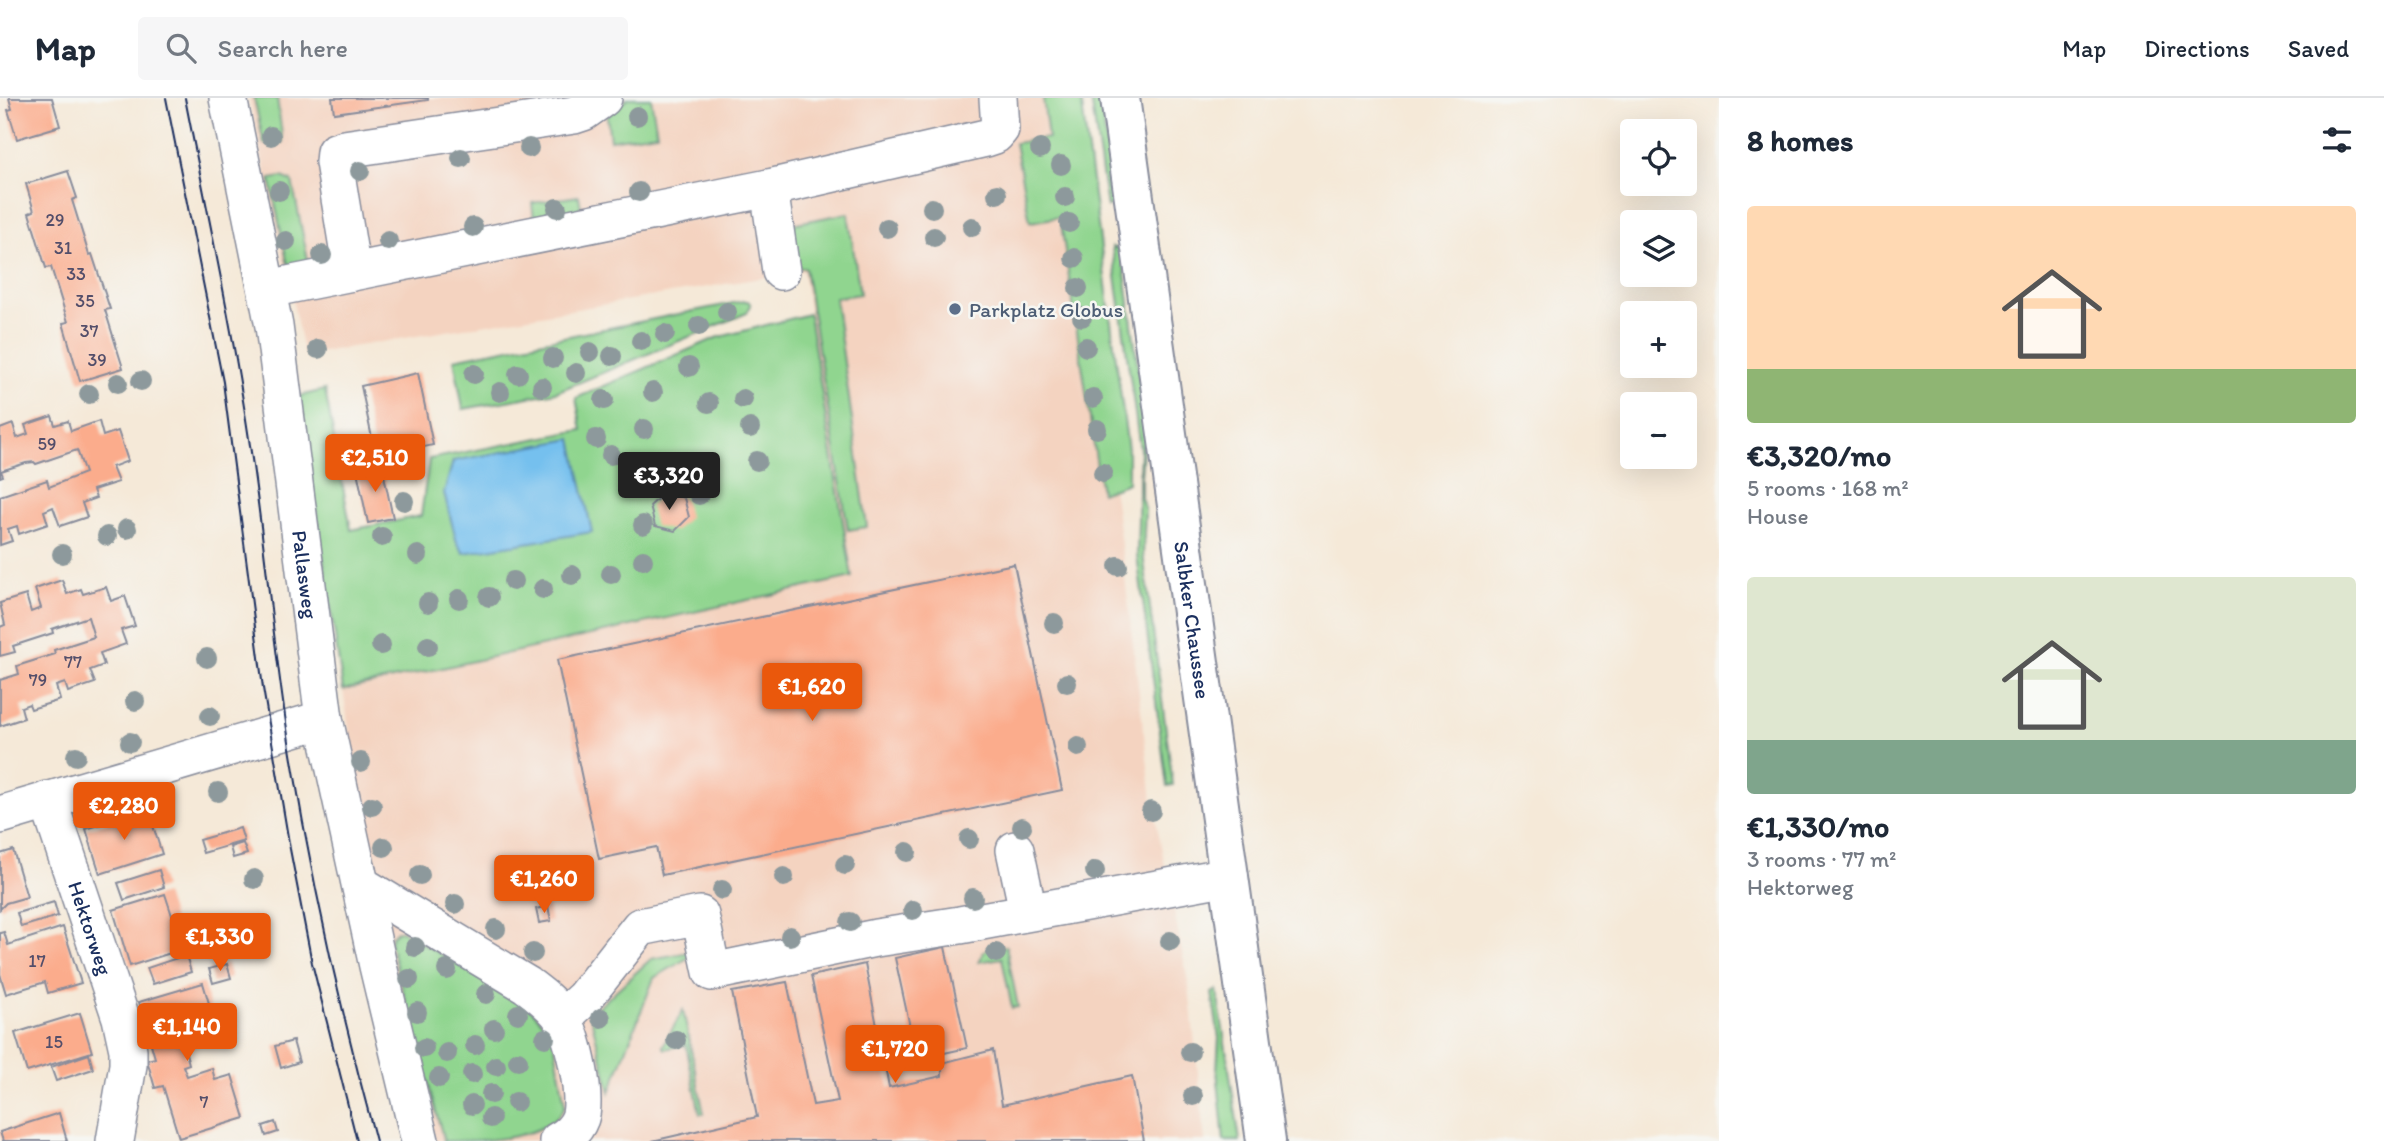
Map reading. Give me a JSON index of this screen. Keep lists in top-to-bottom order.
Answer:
{
  "streets": {
    "main road": ["Salbker Chaussee"],
    "street": ["Pallasweg", "Hektorweg"]
  },
  "places": ["Parkplatz Globus"],
  "house_numbers": [
    "29",
    "31",
    "33",
    "35",
    "37",
    "39",
    "59",
    "77",
    "79",
    "17",
    "15",
    "7"
  ],
  "page": {
    "header": "Map",
    "search": "Search here",
    "nav": ["Map", "Directions", "Saved"],
    "heading": "8 homes",
    "map_buttons": ["+", "−"],
    "list": [
      {
        "name": "€3,320/mo",
        "note": "5 rooms · 168 m² · House"
      },
      {
        "name": "€1,330/mo",
        "note": "3 rooms · 77 m² · Hektorweg"
      }
    ],
    "price": [
      "€2,510",
      "€3,320",
      "€1,620",
      "€2,280",
      "€1,260",
      "€1,330",
      "€1,140",
      "€1,720"
    ]
  }
}
